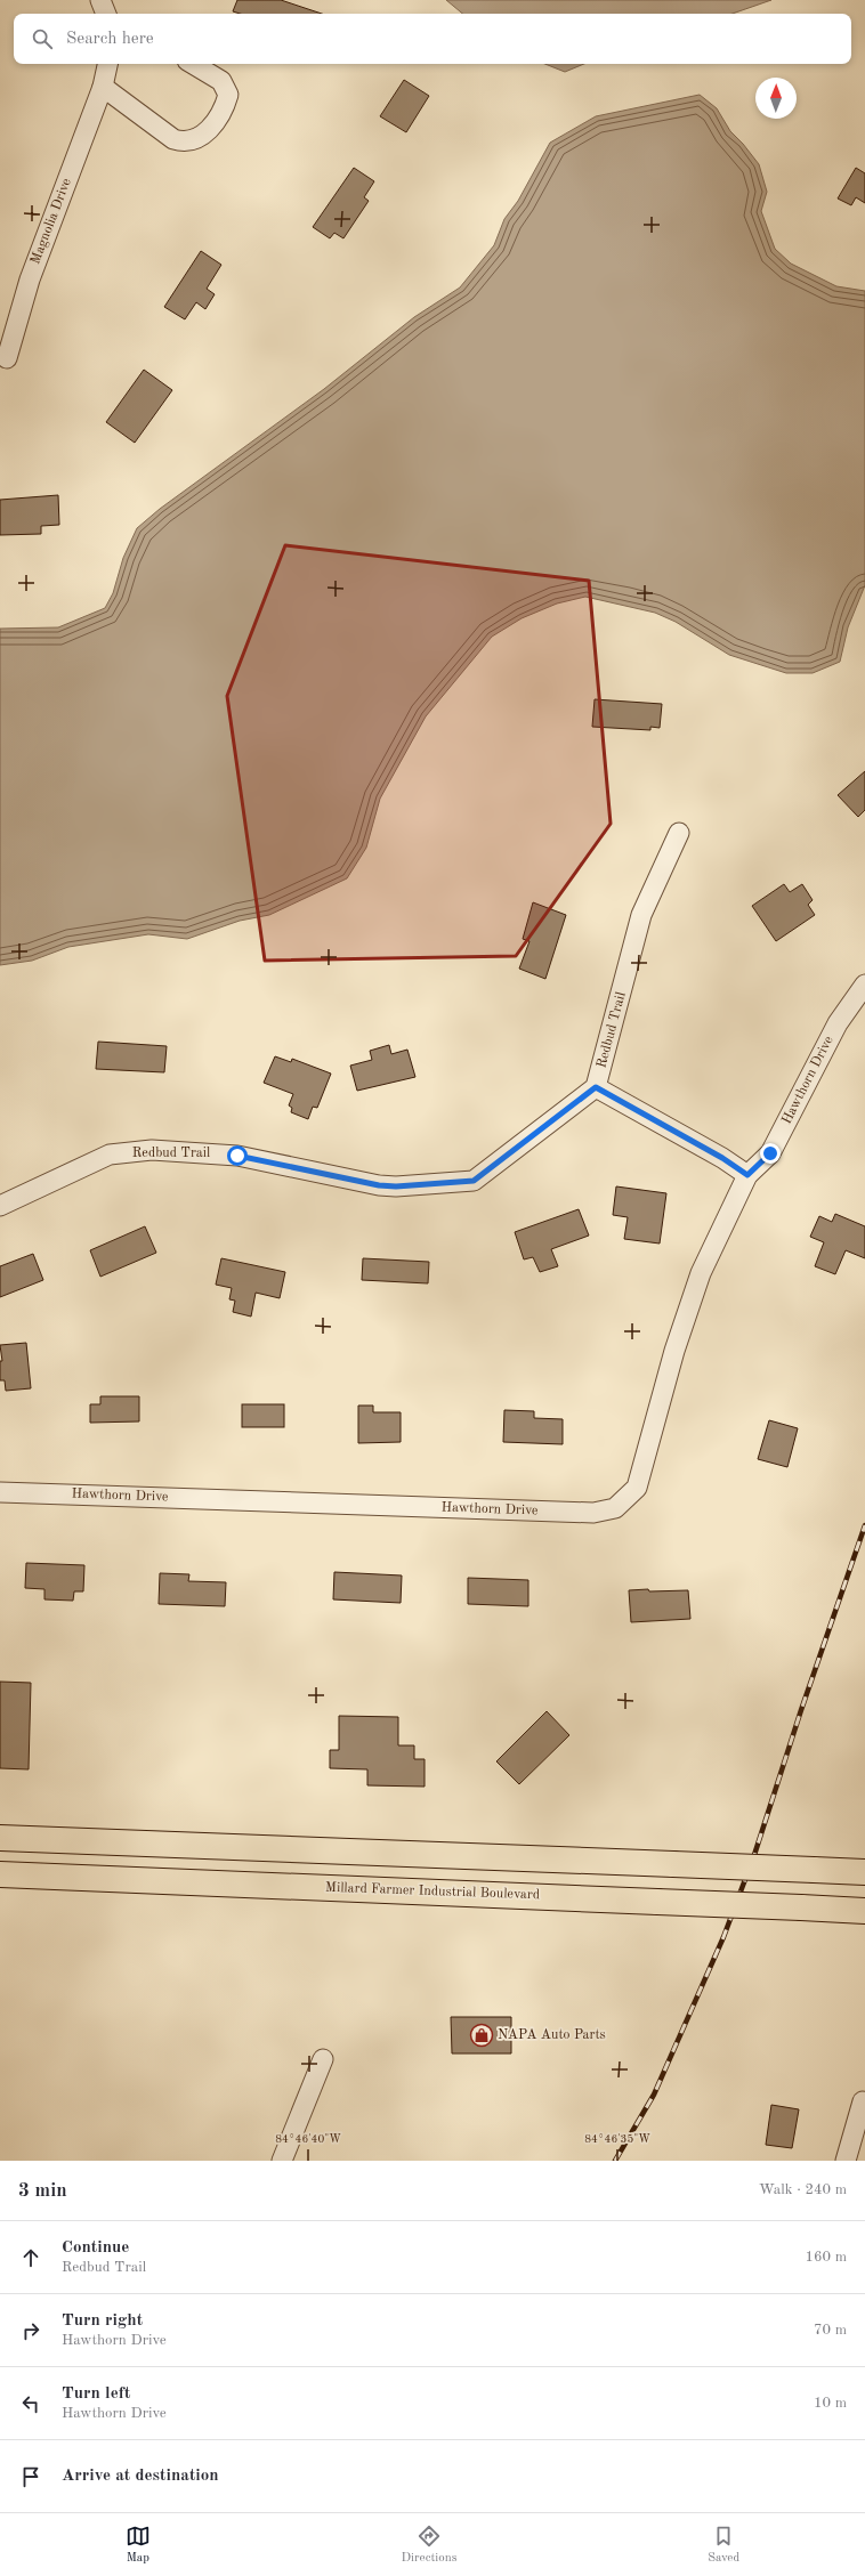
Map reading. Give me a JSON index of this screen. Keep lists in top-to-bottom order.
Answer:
{
  "streets": {
    "main road": ["Millard Farmer Industrial Boulevard"],
    "street": ["Magnolia Drive", "Redbud Trail", "Hawthorn Drive"]
  },
  "places": {
    "shop": ["NAPA Auto Parts"]
  },
  "north": "top",
  "page": {
    "search": "Search here",
    "heading": ["3 min", "Walk · 240 m"],
    "list": [
      ["Continue", "Redbud Trail", "160 m"],
      ["Turn right", "Hawthorn Drive", "70 m"],
      ["Turn left", "Hawthorn Drive", "10 m"],
      "Arrive at destination"
    ],
    "nav": ["Map", "Directions", "Saved"]
  },
  "coordinates": ["84°46'40\"W", "84°46'35\"W"]
}
